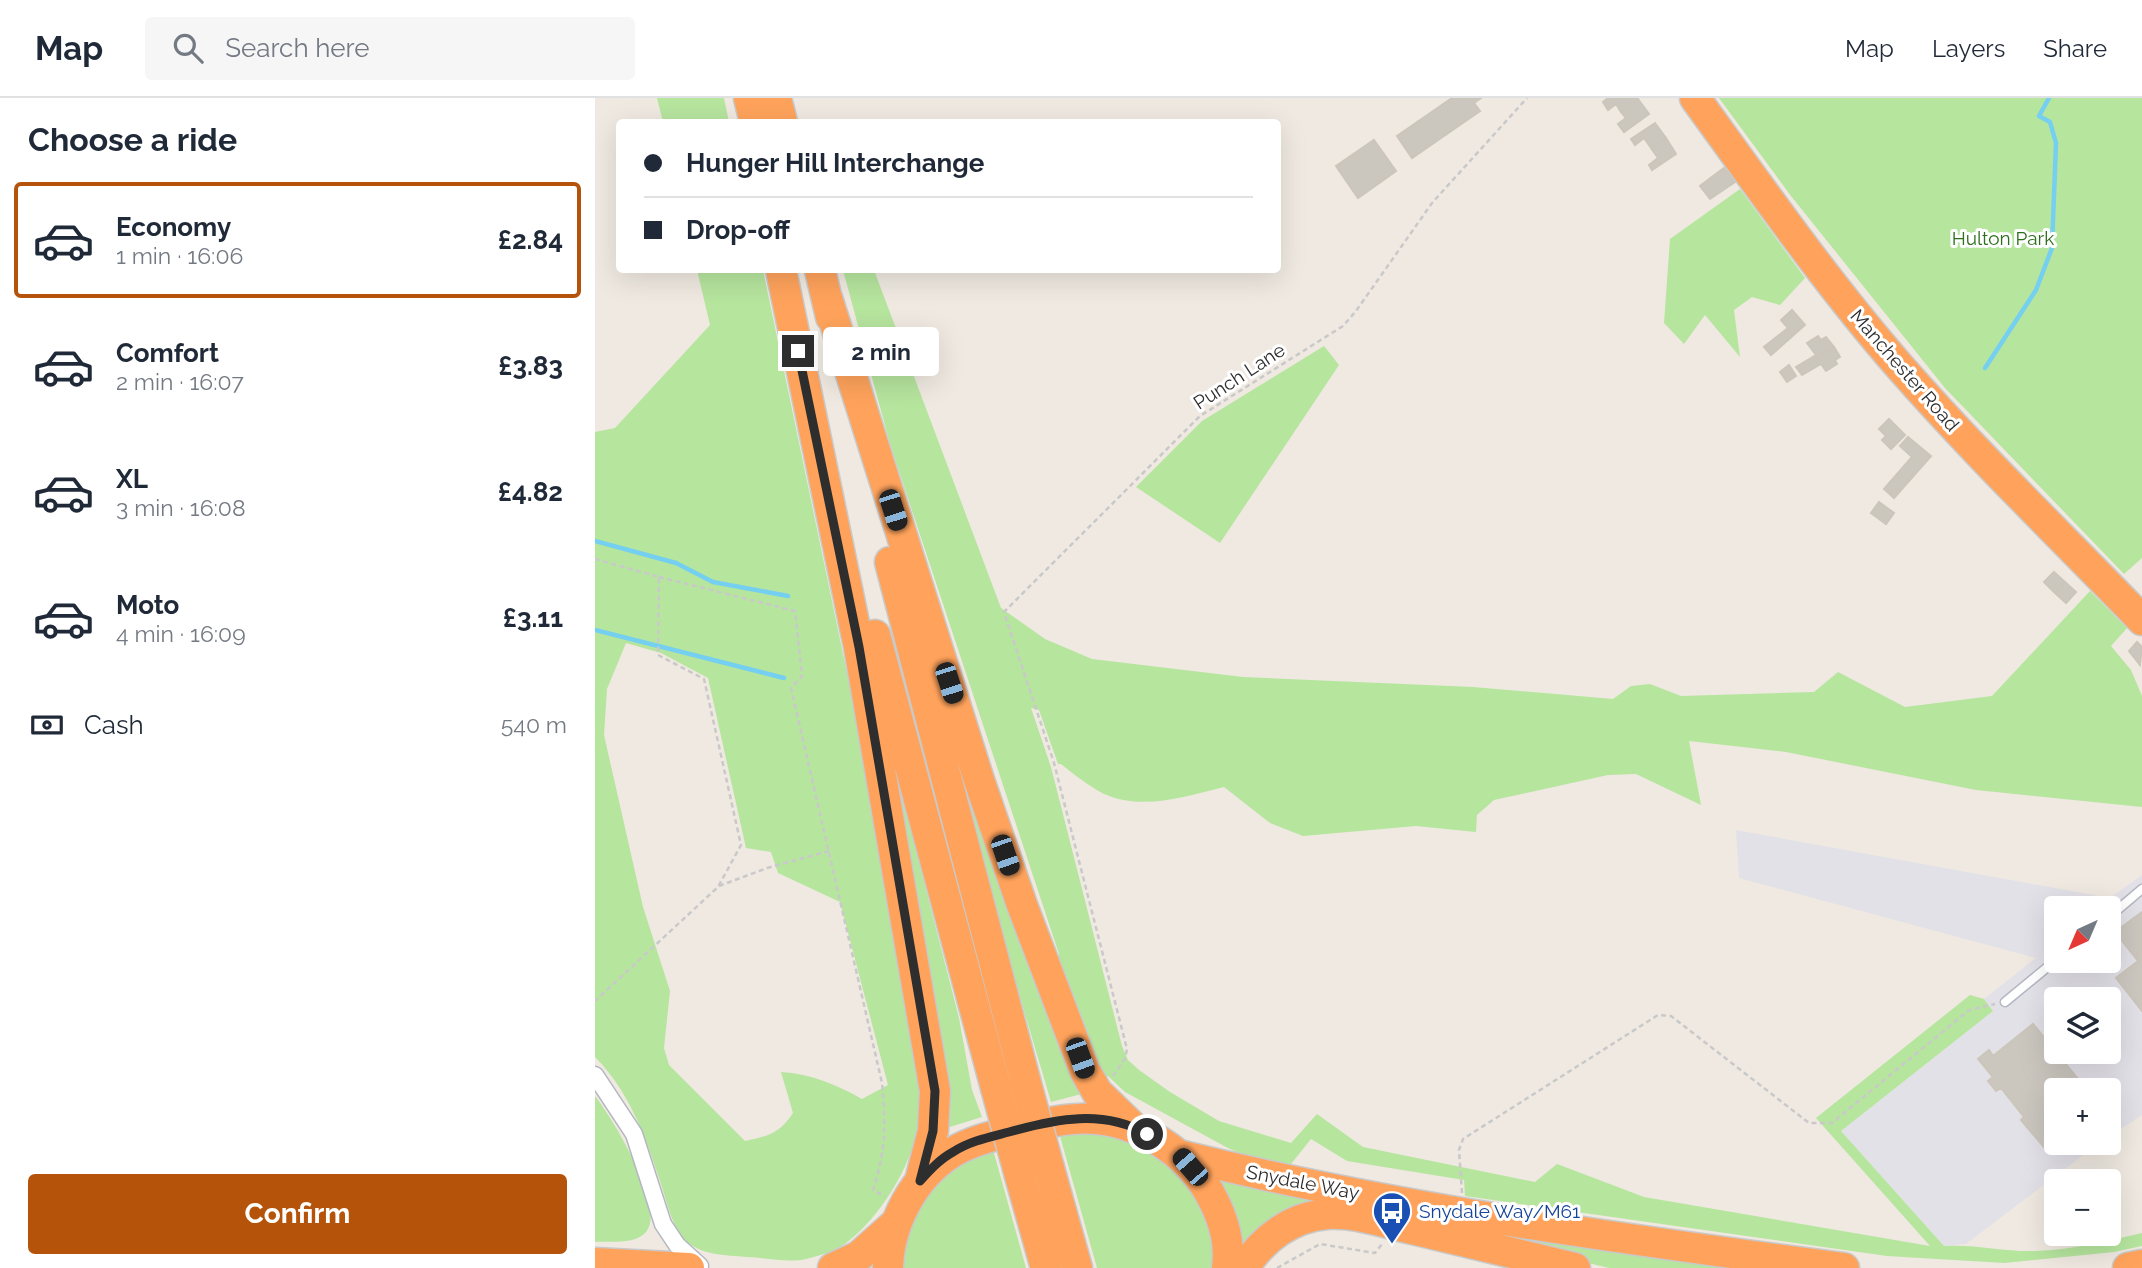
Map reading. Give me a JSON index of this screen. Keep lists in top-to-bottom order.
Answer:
{
  "streets": {
    "highway": ["Manchester Road", "Snydale Way"],
    "path": ["Punch Lane"]
  },
  "parks": ["Hulton Park"],
  "places": {
    "bus stop": ["Snydale Way/M61"]
  },
  "north": "bottom left",
  "page": {
    "header": "Map",
    "search": "Search here",
    "nav": ["Map", "Layers", "Share"],
    "heading": "Choose a ride",
    "banner": ["Hunger Hill Interchange", "Drop-off"],
    "list": [
      {
        "name": "Economy",
        "note": "1 min · 16:06",
        "value": "£2.84"
      },
      {
        "name": "Comfort",
        "note": "2 min · 16:07",
        "value": "£3.83"
      },
      {
        "name": "XL",
        "note": "3 min · 16:08",
        "value": "£4.82"
      },
      {
        "name": "Moto",
        "note": "4 min · 16:09",
        "value": "£3.11"
      }
    ],
    "bubble": "2 min",
    "pay": ["Cash", "540 m"],
    "map_buttons": ["+", "−"],
    "buttons": "Confirm"
  }
}
